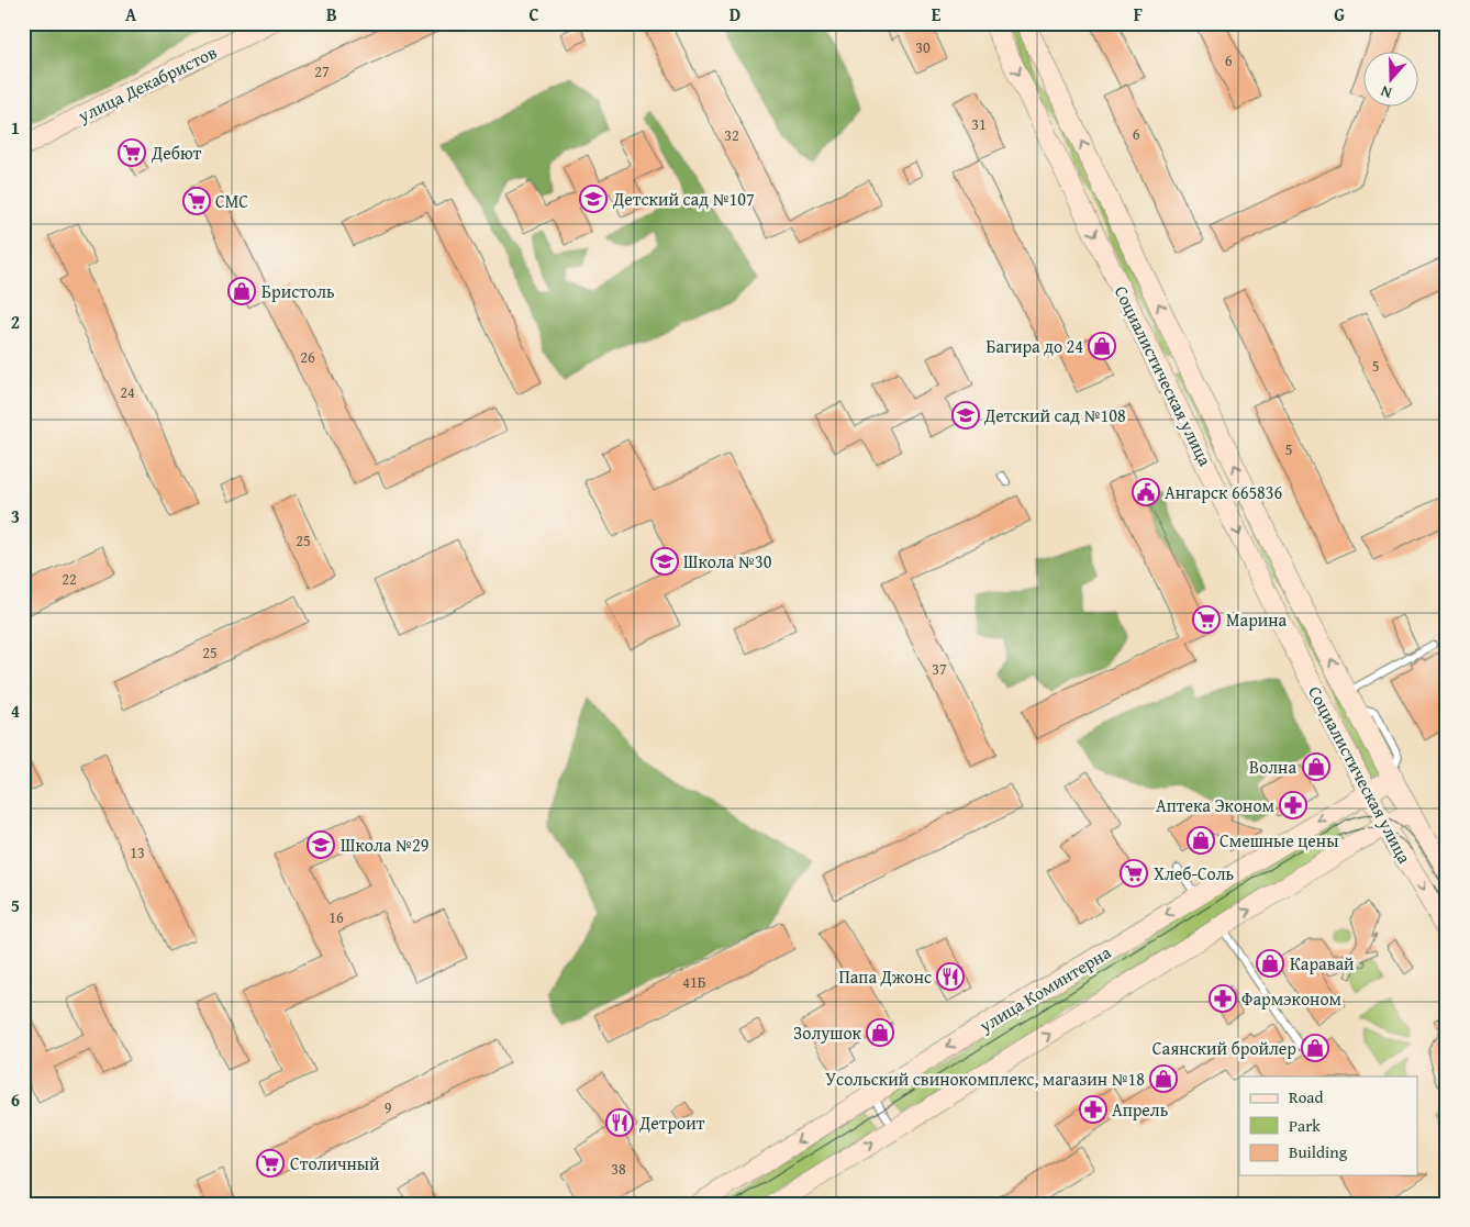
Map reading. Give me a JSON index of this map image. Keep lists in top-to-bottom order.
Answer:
{
  "streets": {
    "street": ["улица Декабристов", "Социалистическая улица", "улица Коминтерна"]
  },
  "crossings": [
    ["Социалистическая улица", "улица Коминтерна"]
  ],
  "places": {
    "supermarket": [
      "Дебют",
      "СМС",
      "Марина",
      "Хлеб-Соль",
      "Столичный"
    ],
    "school or university": [
      "Детский сад №107",
      "Детский сад №108",
      "Школа №30",
      "Школа №29"
    ],
    "shop": [
      "Бристоль",
      "Багира до 24",
      "Волна",
      "Смешные цены",
      "Каравай",
      "Золушок",
      "Саянский бройлер",
      "Усольский свинокомплекс, магазин №18"
    ],
    "public building": ["Ангарск 665836"],
    "pharmacy": ["Аптека Эконом", "Фармэконом", "Апрель"],
    "restaurant": ["Папа Джонс", "Детроит"]
  },
  "house_numbers": [
    "30",
    "6",
    "27",
    "31",
    "6",
    "32",
    "26",
    "5",
    "24",
    "5",
    "25",
    "22",
    "25",
    "37",
    "13",
    "16",
    "41Б",
    "9",
    "38"
  ],
  "legend": ["Road", "Park", "Building"],
  "north": "bottom",
  "grid": {
    "columns": [
      "A",
      "B",
      "C",
      "D",
      "E",
      "F",
      "G"
    ],
    "rows": [
      "1",
      "2",
      "3",
      "4",
      "5",
      "6"
    ]
  }
}
